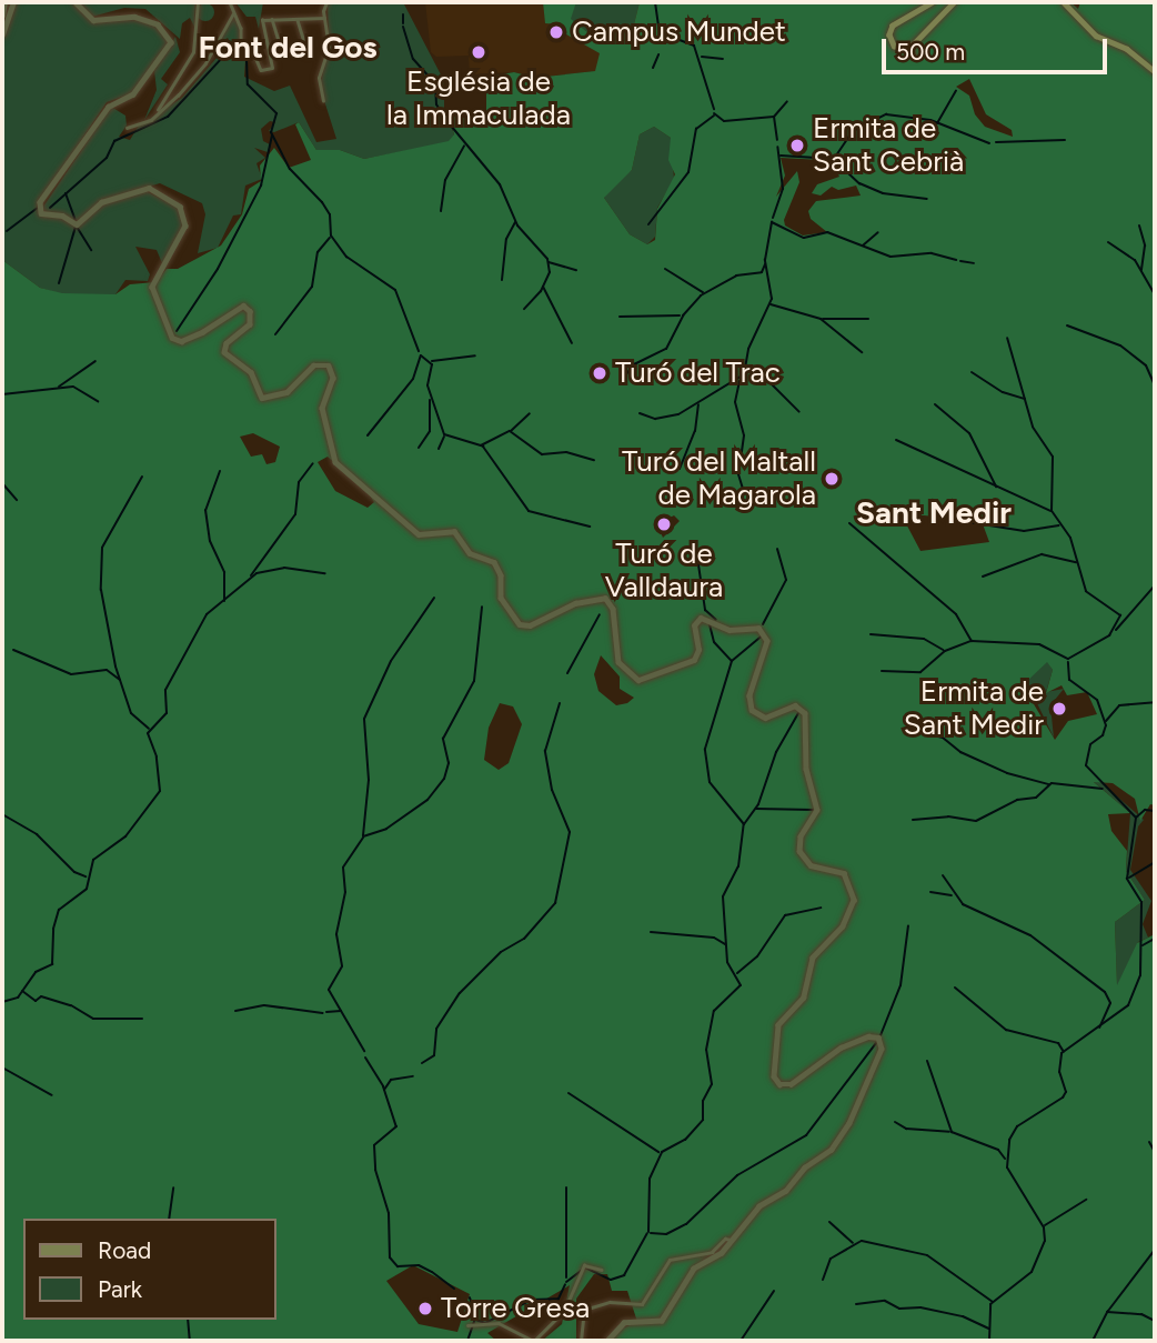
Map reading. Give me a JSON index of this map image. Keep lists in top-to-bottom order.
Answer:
{
  "districts": ["Font del Gos", "Sant Medir"],
  "places": [
    "Campus Mundet",
    "Església de la Immaculada",
    "Ermita de Sant Cebrià",
    "Turó del Trac",
    "Turó del Maltall de Magarola",
    "Turó de Valldaura",
    "Ermita de Sant Medir",
    "Torre Gresa"
  ],
  "legend": ["Road", "Park"],
  "scale_bar": "500 m"
}
